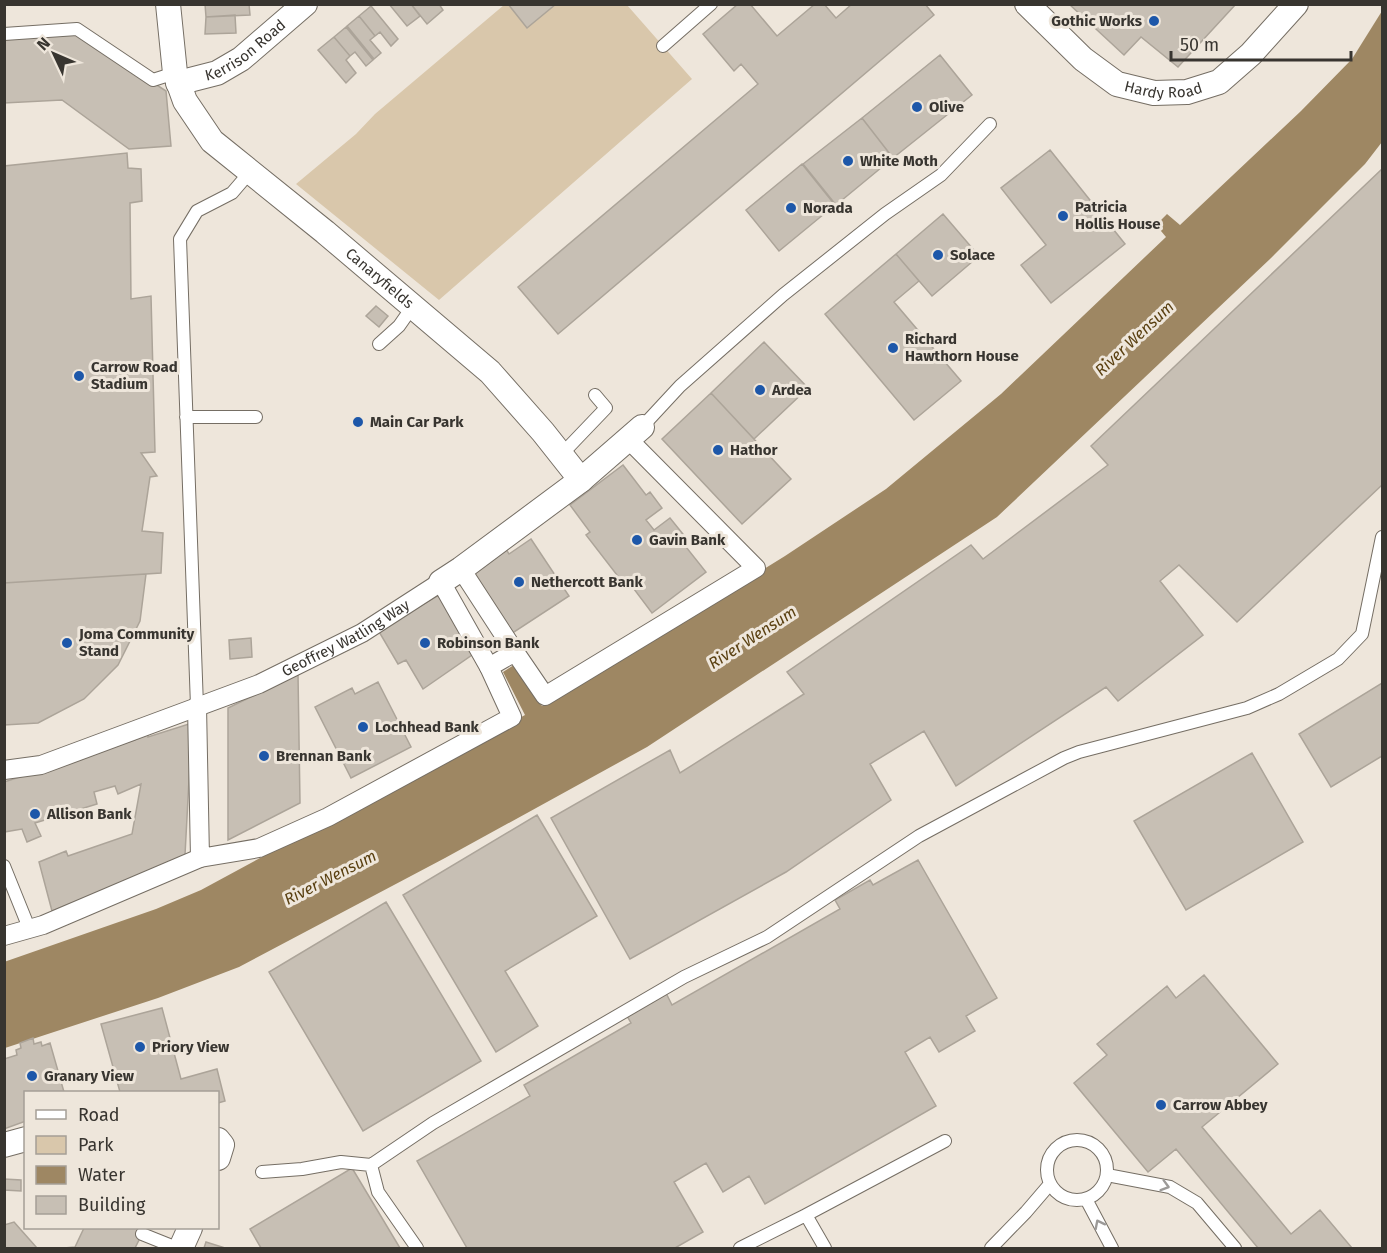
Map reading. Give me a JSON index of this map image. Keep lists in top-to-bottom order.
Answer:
{
  "streets": {
    "street": [
      "Kerrison Road",
      "Hardy Road",
      "Canaryfields",
      "Geoffrey Watling Way"
    ]
  },
  "crossings": [
    ["Kerrison Road", "Canaryfields"],
    ["Canaryfields", "Geoffrey Watling Way"]
  ],
  "water": ["River Wensum"],
  "places": [
    "Gothic Works",
    "Olive",
    "White Moth",
    "Norada",
    "Patricia Hollis House",
    "Solace",
    "Richard Hawthorn House",
    "Carrow Road Stadium",
    "Ardea",
    "Main Car Park",
    "Hathor",
    "Gavin Bank",
    "Nethercott Bank",
    "Joma Community Stand",
    "Robinson Bank",
    "Lochhead Bank",
    "Brennan Bank",
    "Allison Bank",
    "Priory View",
    "Granary View",
    "Carrow Abbey"
  ],
  "legend": [
    "Road",
    "Park",
    "Water",
    "Building"
  ],
  "scale_bar": "50 m",
  "north": "top left"
}
